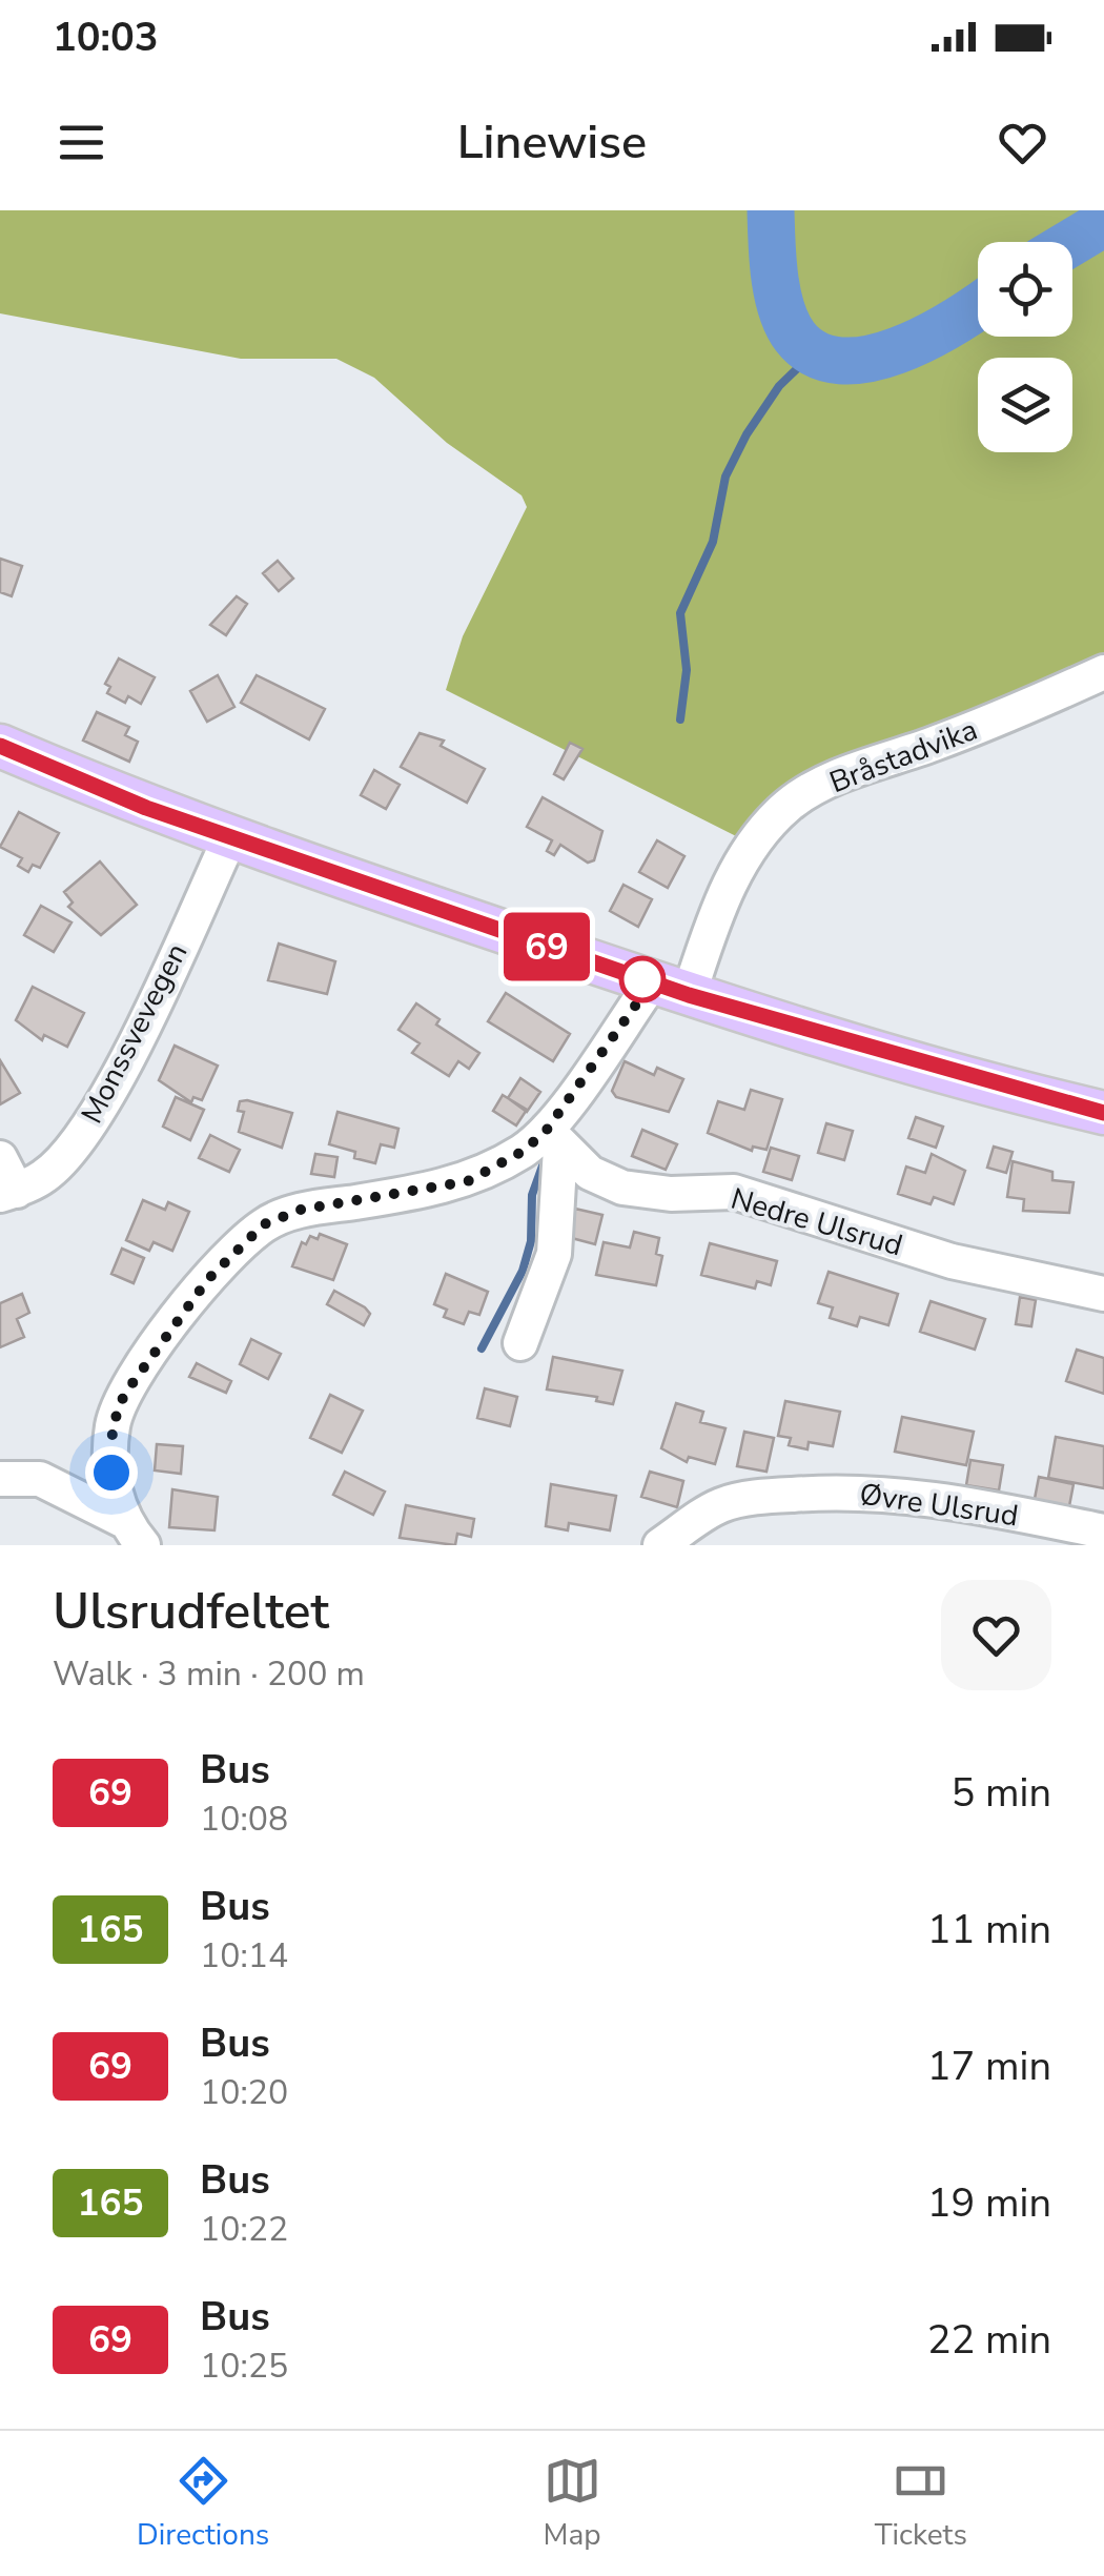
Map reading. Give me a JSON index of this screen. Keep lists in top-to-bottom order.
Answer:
{
  "streets": {
    "street": [
      "Bråstadvika",
      "Monssvevegen",
      "Nedre Ulsrud",
      "Øvre Ulsrud"
    ]
  },
  "crossings": [
    ["Bråstadvika", "Nedre Ulsrud"]
  ],
  "lines": ["bus line 69"],
  "page": {
    "status": "10:03",
    "header": "Linewise",
    "on_map": "69",
    "heading": ["Ulsrudfeltet", "Walk · 3 min · 200 m"],
    "list": [
      {
        "mark": "69",
        "name": "Bus",
        "note": "10:08",
        "value": "5 min"
      },
      {
        "mark": "165",
        "name": "Bus",
        "note": "10:14",
        "value": "11 min"
      },
      {
        "mark": "69",
        "name": "Bus",
        "note": "10:20",
        "value": "17 min"
      },
      {
        "mark": "165",
        "name": "Bus",
        "note": "10:22",
        "value": "19 min"
      },
      {
        "mark": "69",
        "name": "Bus",
        "note": "10:25",
        "value": "22 min"
      }
    ],
    "tabs": ["Directions", "Map", "Tickets"]
  }
}
